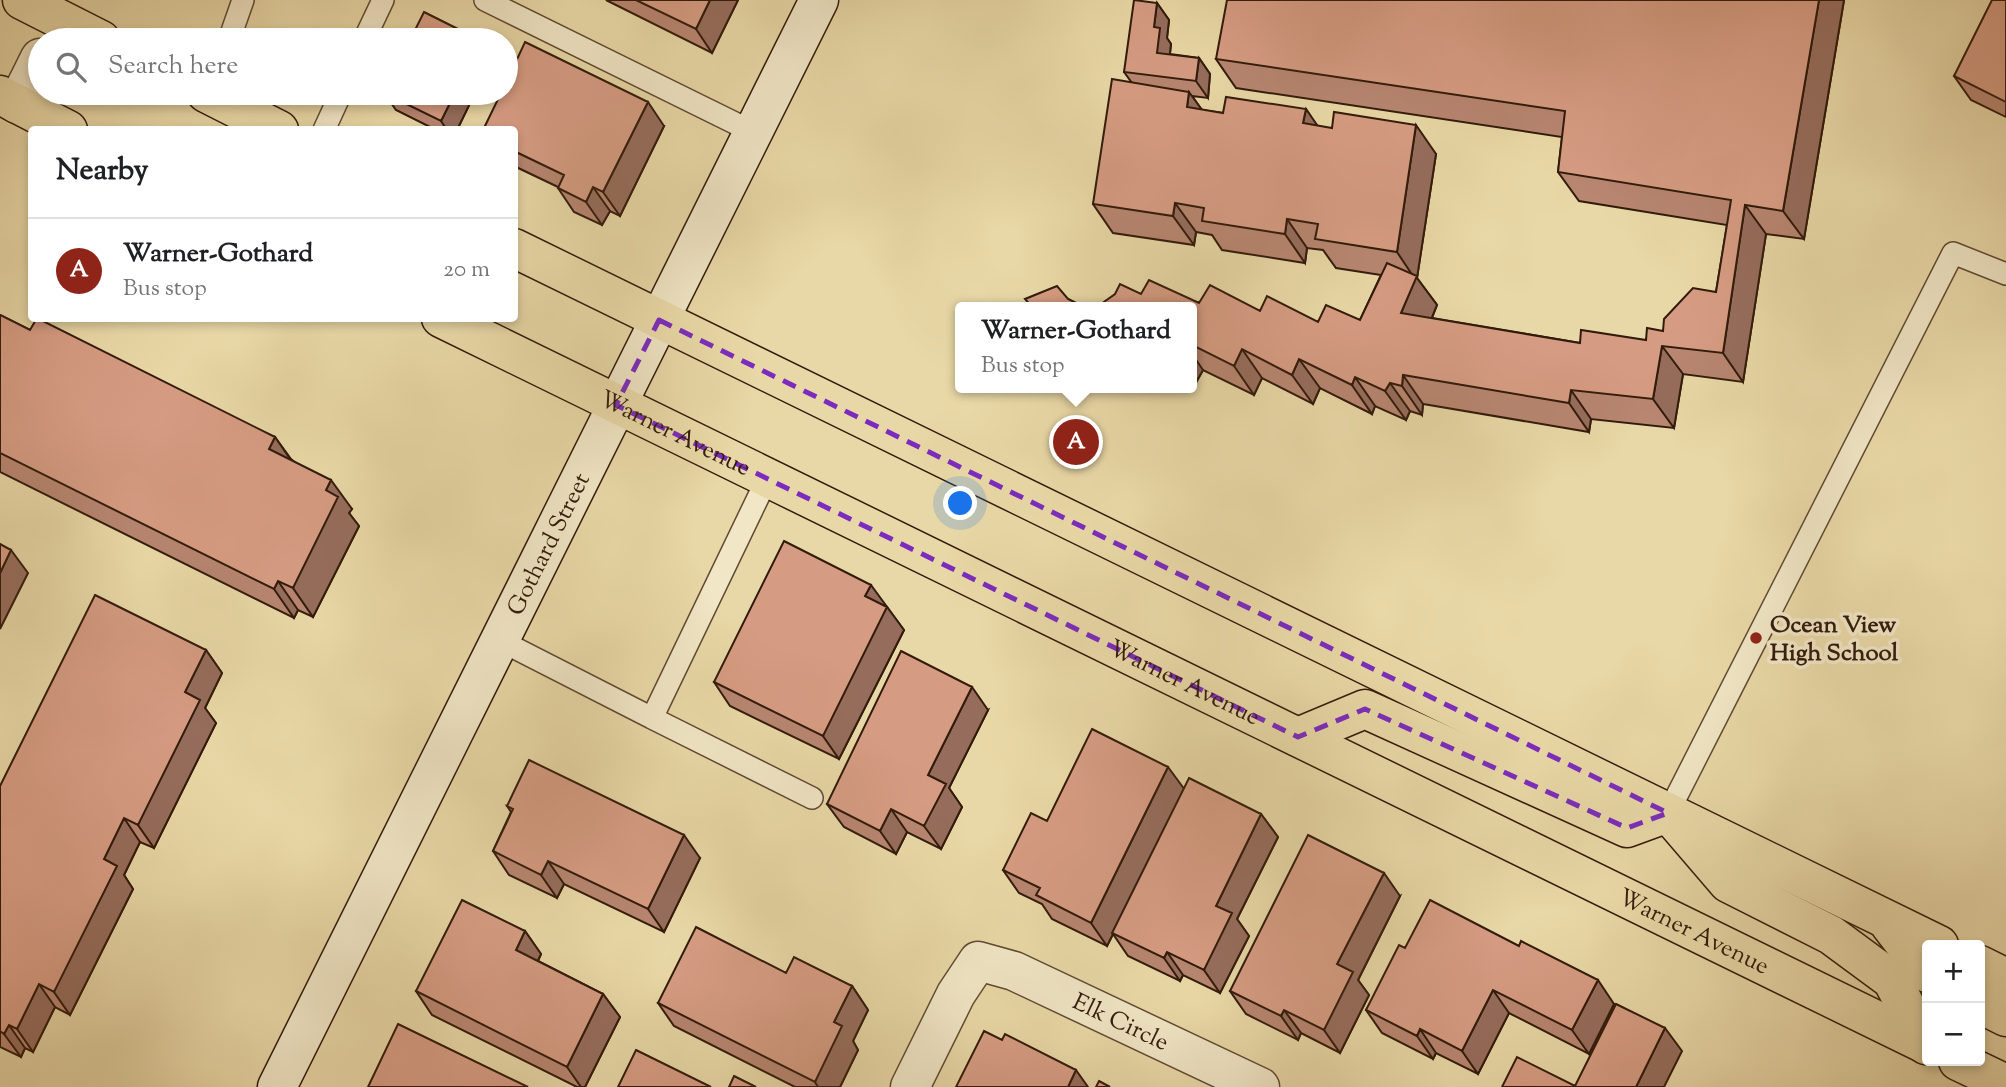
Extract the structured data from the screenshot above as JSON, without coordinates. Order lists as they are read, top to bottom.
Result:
{
  "streets": {
    "main road": ["Warner Avenue"],
    "street": ["Gothard Street", "Elk Circle"]
  },
  "crossings": [
    ["Warner Avenue", "Gothard Street"]
  ],
  "places": ["Ocean View High School"],
  "page": {
    "search": "Search here",
    "heading": "Nearby",
    "list": [
      {
        "mark": "A",
        "name": "Warner-Gothard",
        "note": "Bus stop",
        "value": "20 m"
      }
    ],
    "popup": ["Warner-Gothard", "Bus stop"],
    "pins": "A",
    "map_buttons": ["+", "−"]
  }
}
